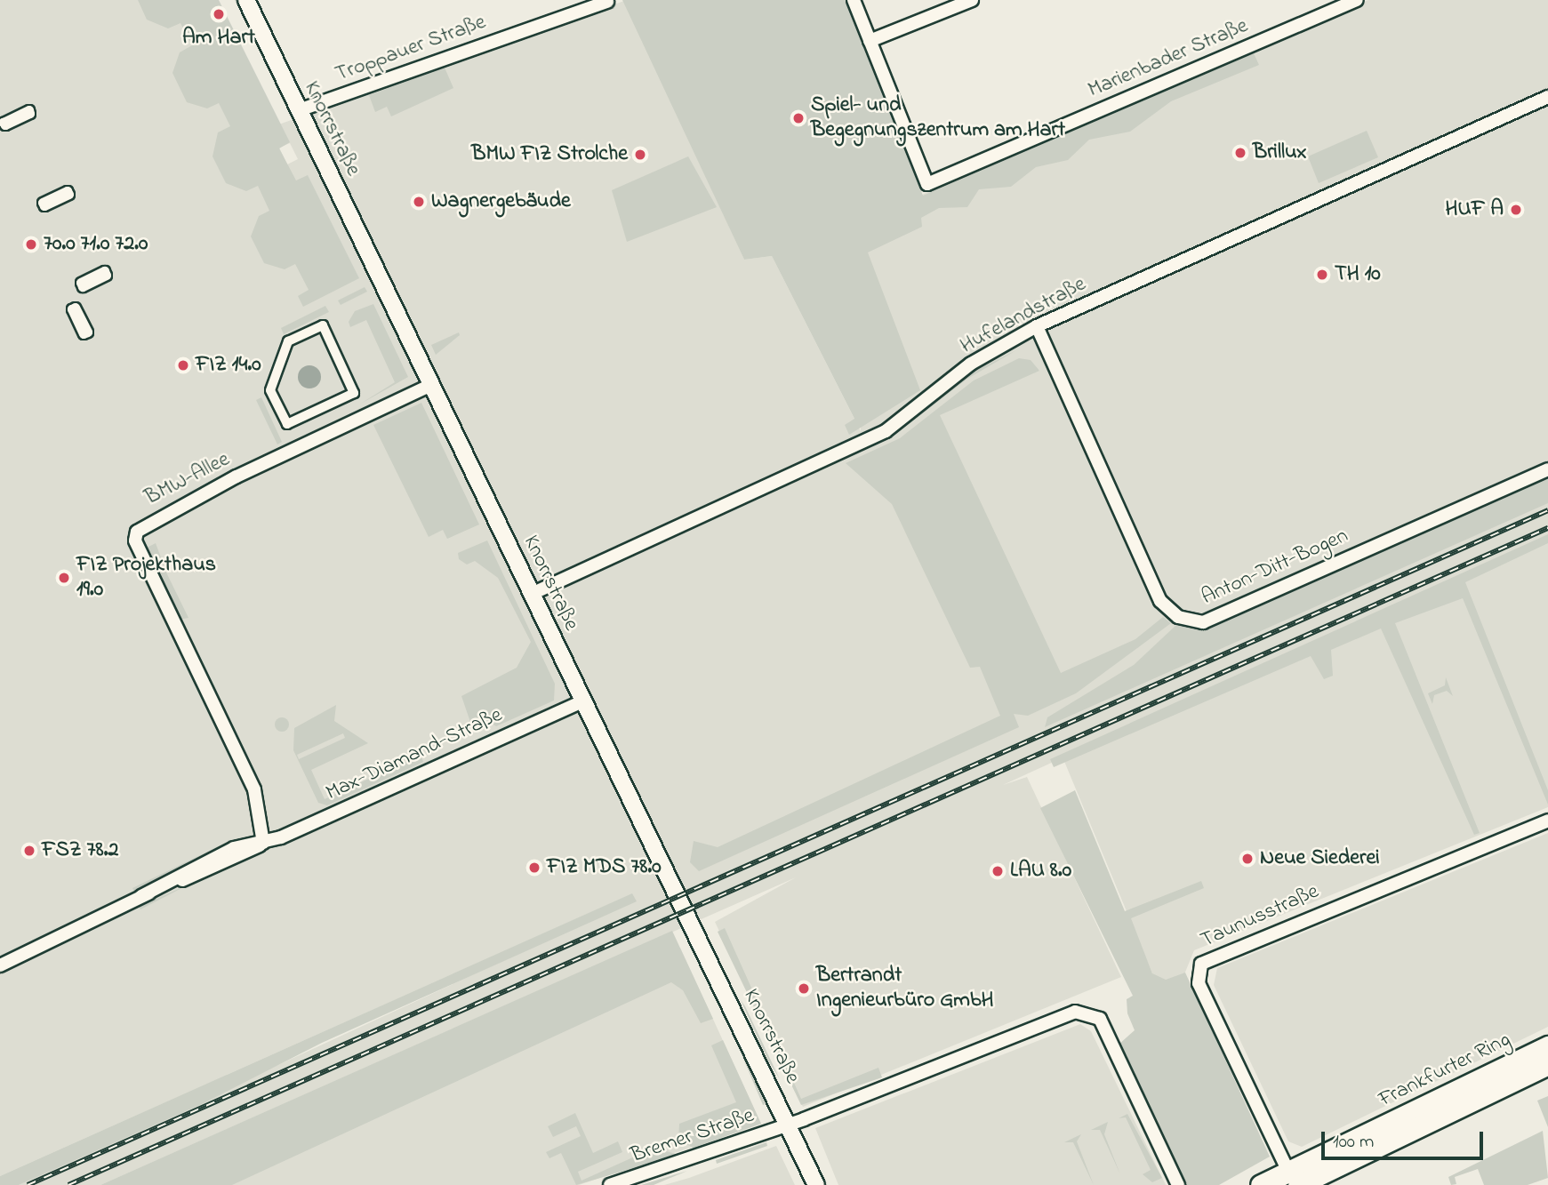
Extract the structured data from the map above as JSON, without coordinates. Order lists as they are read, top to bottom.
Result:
{
  "streets": {
    "main road": ["Frankfurter Ring"],
    "street": [
      "Troppauer Straße",
      "Marienbader Straße",
      "Knorrstraße",
      "Hufelandstraße",
      "BMW-Allee",
      "Anton-Ditt-Bogen",
      "Max-Diamand-Straße",
      "Taunusstraße",
      "Bremer Straße"
    ]
  },
  "crossings": [
    ["Troppauer Straße", "Knorrstraße"],
    ["Knorrstraße", "Hufelandstraße"],
    ["Knorrstraße", "BMW-Allee"],
    ["Knorrstraße", "Max-Diamand-Straße"],
    ["Knorrstraße", "Bremer Straße"],
    ["Hufelandstraße", "Anton-Ditt-Bogen"],
    ["BMW-Allee", "Max-Diamand-Straße"],
    ["Taunusstraße", "Frankfurter Ring"]
  ],
  "places": [
    "Am Hart",
    "Spiel- und Begegnungszentrum am Hart",
    "Brillux",
    "BMW FIZ Strolche",
    "Wagnergebäude",
    "HUF A",
    "70.0 71.0 72.0",
    "TH 10",
    "FIZ 14.0",
    "FIZ Projekthaus 19.0",
    "FSZ 78.2",
    "Neue Siederei",
    "FIZ MDS 78.0",
    "LAU 8.0",
    "Bertrandt Ingenieurbüro GmbH"
  ],
  "scale_bar": "100 m"
}
